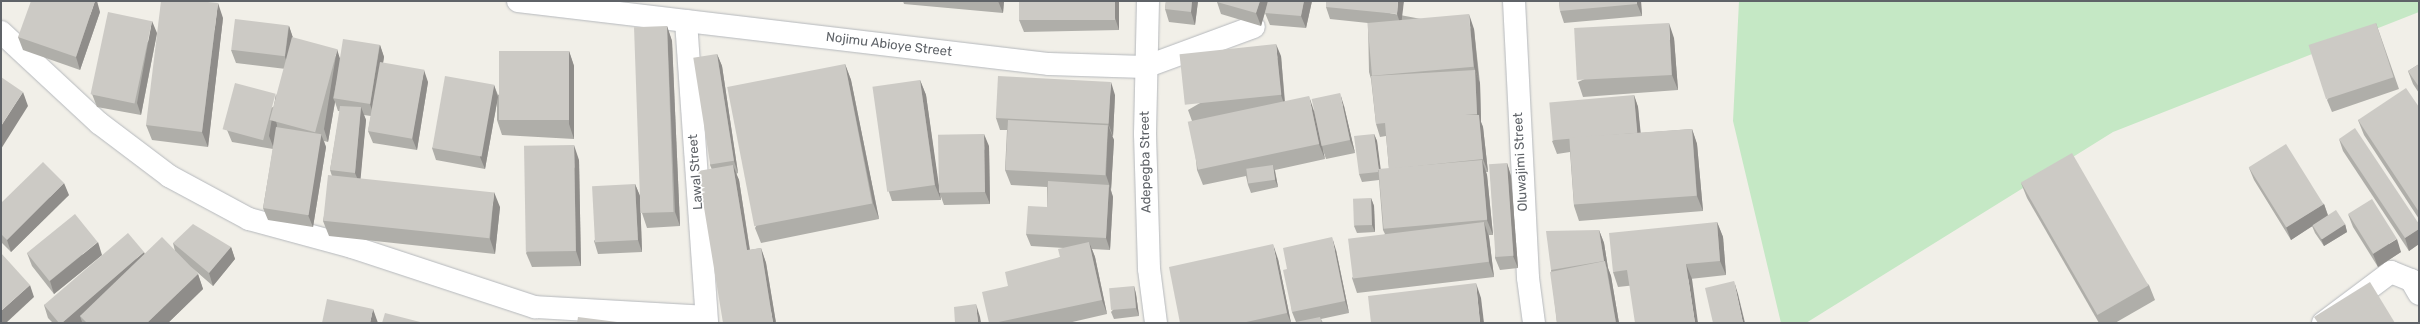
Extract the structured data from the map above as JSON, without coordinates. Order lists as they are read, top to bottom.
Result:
{
  "streets": {
    "street": [
      "Nojimu Abioye Street",
      "Adepegba Street",
      "Oluwajimi Street",
      "Lawal Street"
    ]
  },
  "crossings": [
    ["Nojimu Abioye Street", "Adepegba Street"],
    ["Nojimu Abioye Street", "Lawal Street"]
  ]
}
